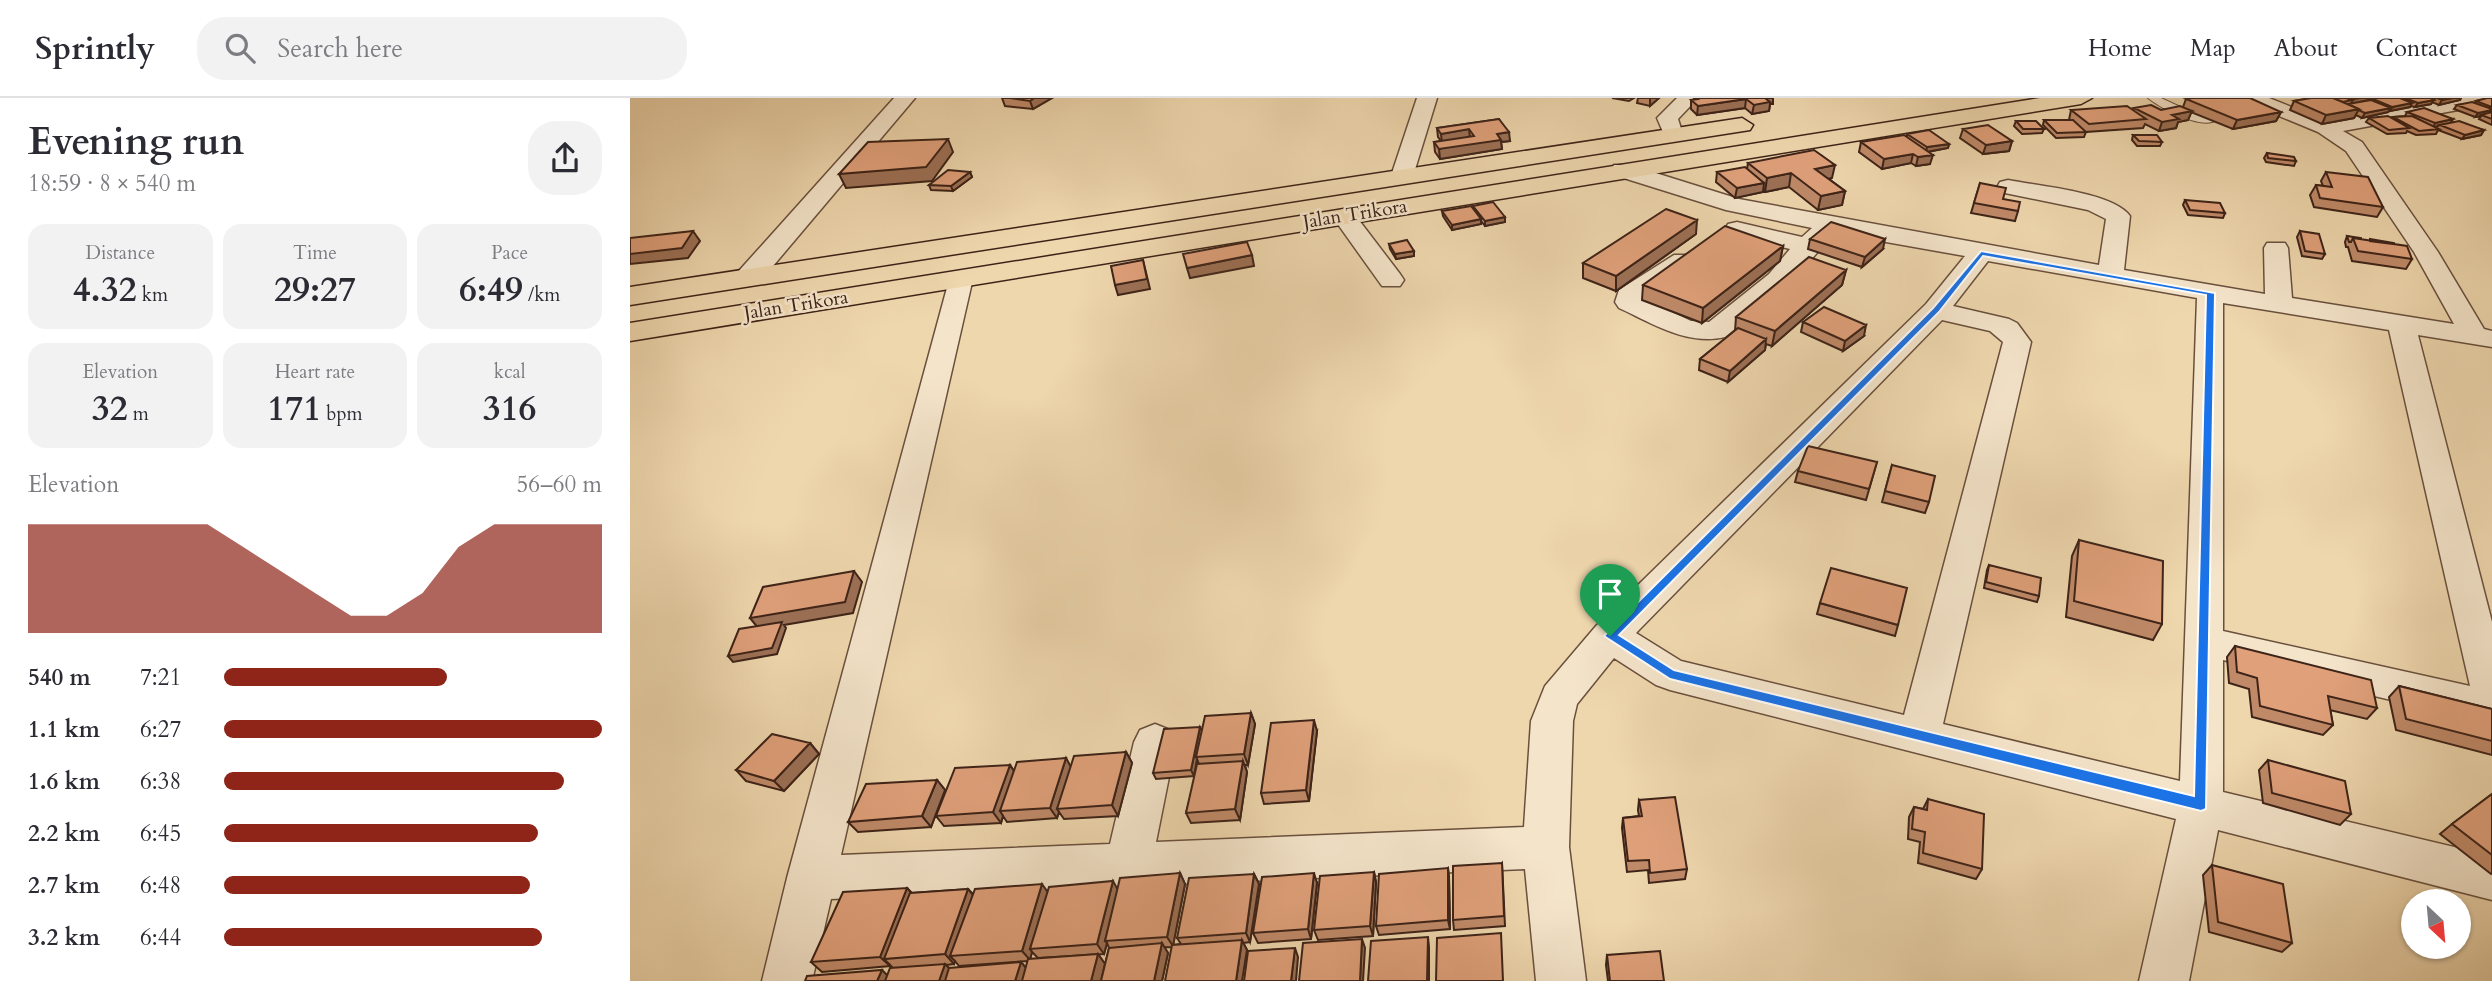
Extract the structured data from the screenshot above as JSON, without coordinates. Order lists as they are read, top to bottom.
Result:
{
  "streets": {
    "main road": ["Jalan Trikora"]
  },
  "north": "bottom right",
  "page": {
    "header": "Sprintly",
    "search": "Search here",
    "nav": [
      "Home",
      "Map",
      "About",
      "Contact"
    ],
    "heading": ["Evening run", "18:59 · 8 × 540 m"],
    "stats": [
      ["Distance", "4.32 km"],
      ["Time", "29:27"],
      ["Pace", "6:49 /km"],
      ["Elevation", "32 m"],
      ["Heart rate", "171 bpm"],
      ["kcal", "316"]
    ],
    "chart": ["Elevation", "56–60 m"],
    "list": [
      {
        "name": "540 m",
        "note": "7:21"
      },
      {
        "name": "1.1 km",
        "note": "6:27"
      },
      {
        "name": "1.6 km",
        "note": "6:38"
      },
      {
        "name": "2.2 km",
        "note": "6:45"
      },
      {
        "name": "2.7 km",
        "note": "6:48"
      },
      {
        "name": "3.2 km",
        "note": "6:44"
      }
    ]
  }
}
